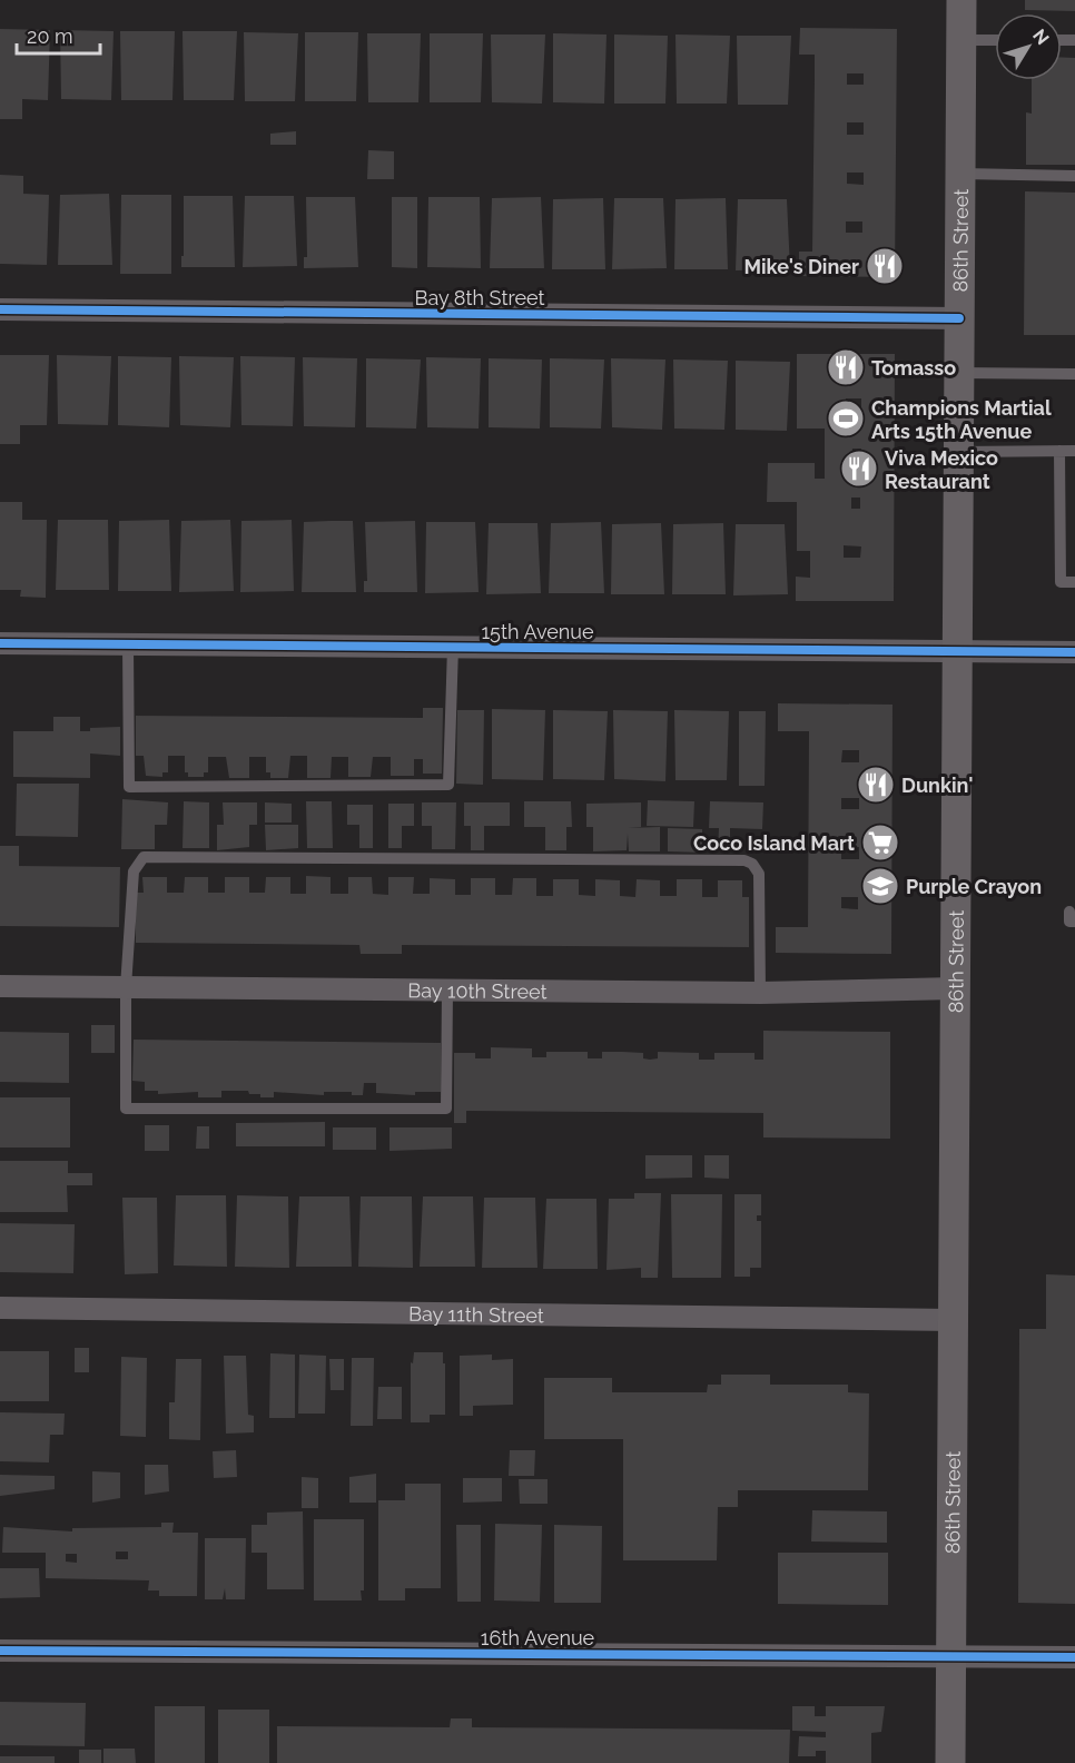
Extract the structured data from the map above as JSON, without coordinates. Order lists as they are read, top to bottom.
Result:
{
  "streets": {
    "main road": ["86th Street"],
    "street": [
      "Bay 8th Street",
      "15th Avenue",
      "Bay 10th Street",
      "Bay 11th Street",
      "16th Avenue"
    ]
  },
  "crossings": [
    ["86th Street", "Bay 8th Street"],
    ["86th Street", "15th Avenue"],
    ["86th Street", "Bay 10th Street"],
    ["86th Street", "Bay 11th Street"],
    ["86th Street", "16th Avenue"]
  ],
  "places": {
    "restaurant": [
      "Mike's Diner",
      "Tomasso",
      "Viva Mexico Restaurant",
      "Dunkin'"
    ],
    "sports": ["Champions Martial Arts 15th Avenue"],
    "supermarket": ["Coco Island Mart"],
    "school or university": ["Purple Crayon"]
  },
  "scale_bar": "20 m",
  "north": "top right"
}
